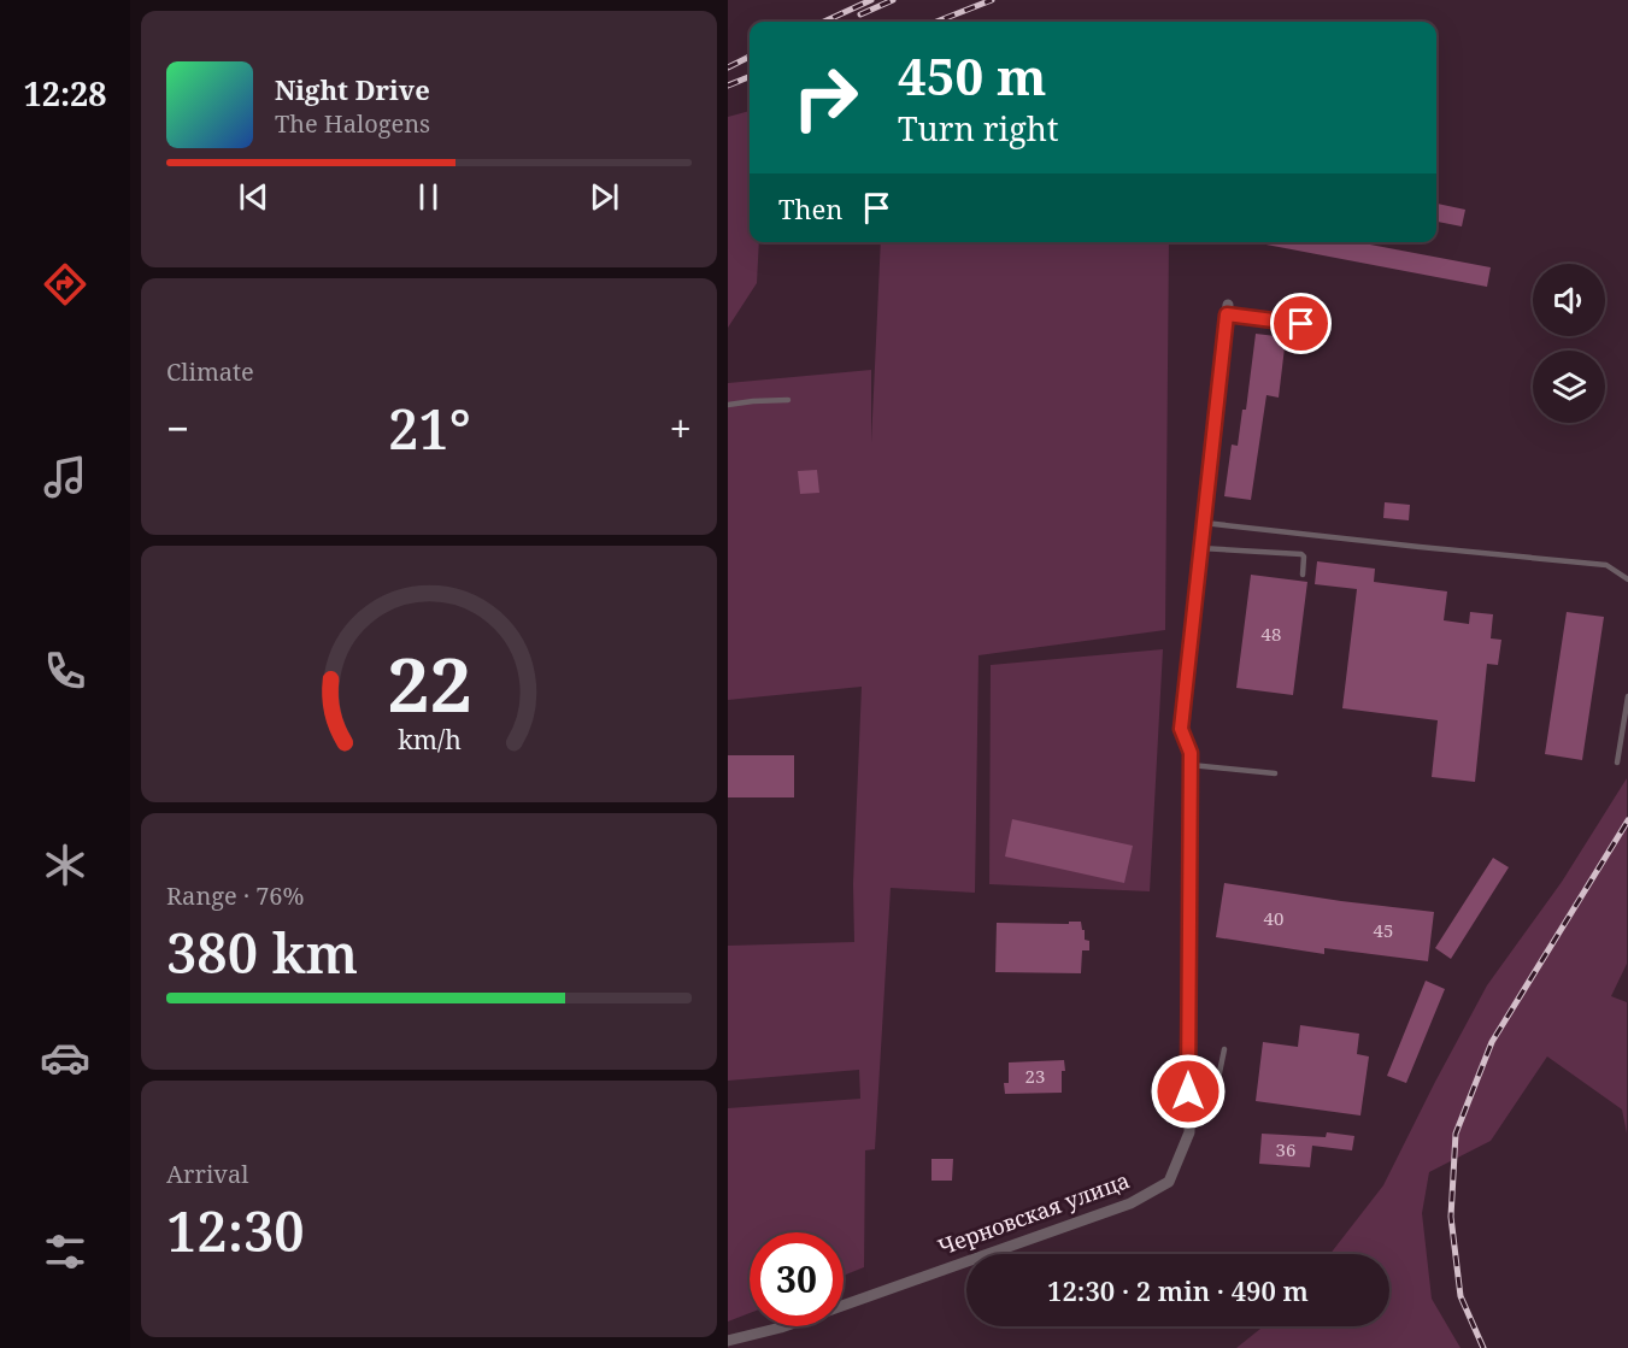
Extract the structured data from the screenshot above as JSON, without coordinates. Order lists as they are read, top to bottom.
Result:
{
  "streets": {
    "street": ["Черновская улица"]
  },
  "house_numbers": [
    "48",
    "40",
    "45",
    "23",
    "36"
  ],
  "page": {
    "tabs": "12:28",
    "turn": ["450 m", "Turn right"],
    "song": ["Night Drive", "The Halogens"],
    "then": "Then",
    "tile": [
      "Climate",
      ["Range · 76%", "380 km"],
      ["Arrival", "12:30"]
    ],
    "heat": ["−", "21°", "+"],
    "limit": "30",
    "trip": "12:30 · 2 min · 490 m",
    "gauge": ["22", "km/h"]
  }
}
